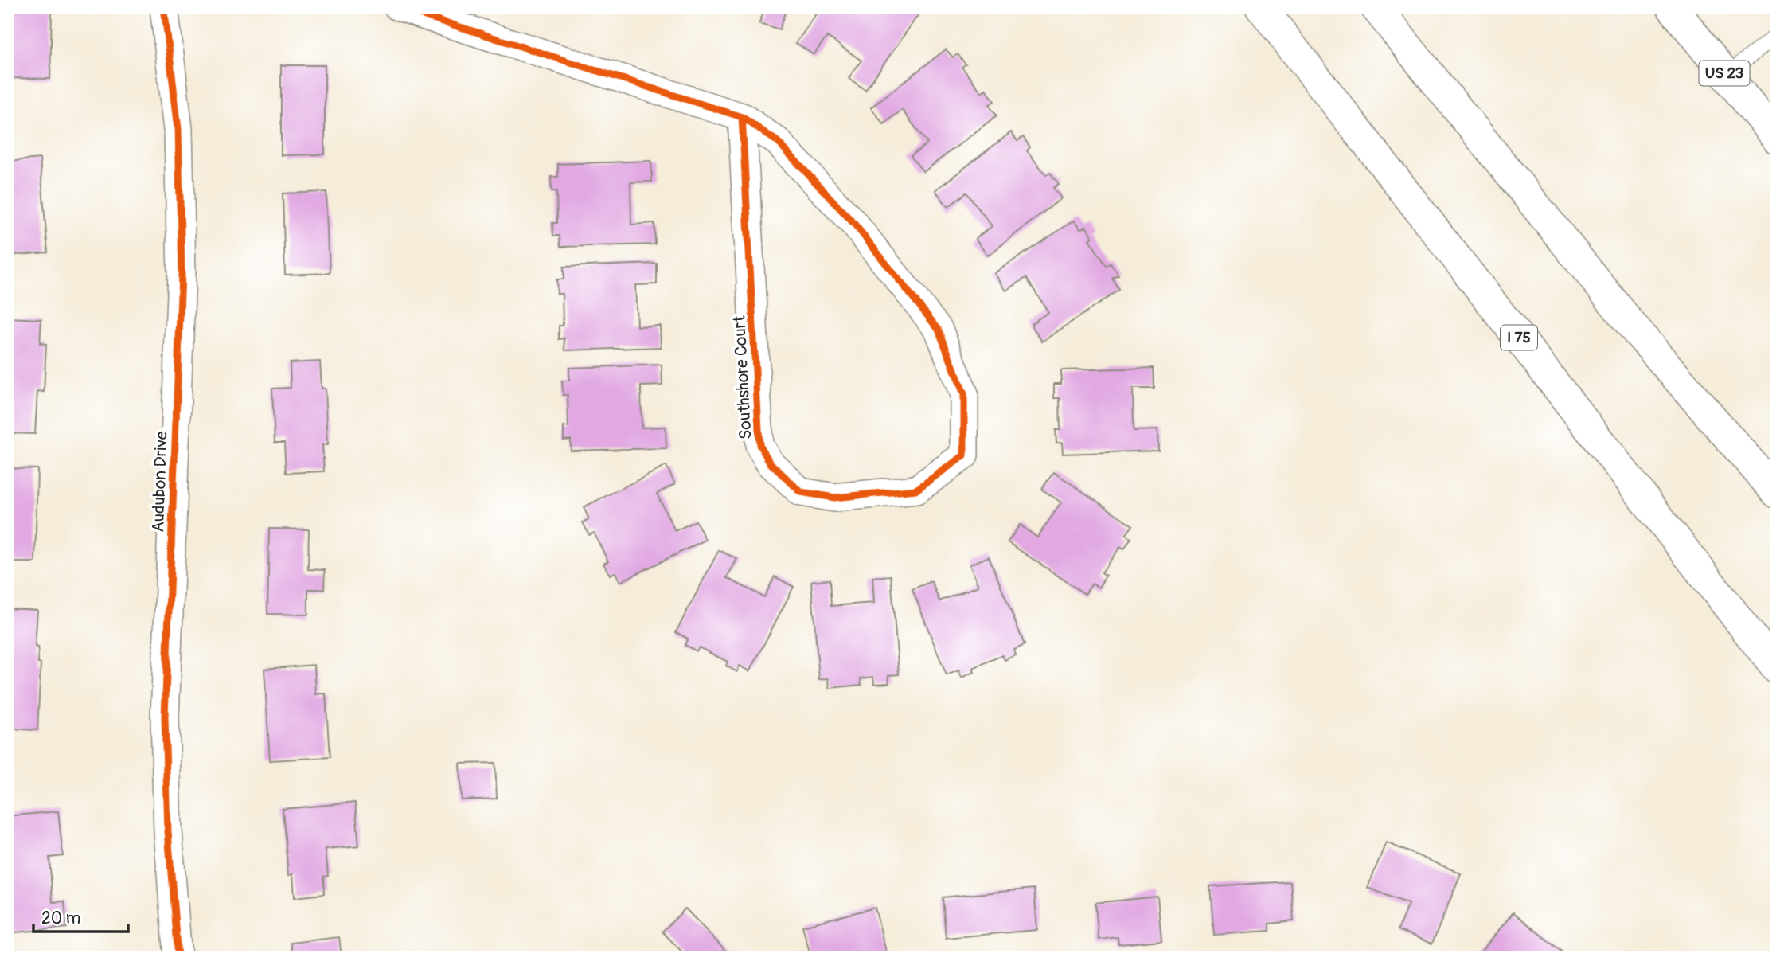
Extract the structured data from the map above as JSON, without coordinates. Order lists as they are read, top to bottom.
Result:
{
  "streets": {
    "main road": ["US 23", "I 75"],
    "street": ["Southshore Court", "Audubon Drive"]
  },
  "scale_bar": "20 m"
}
